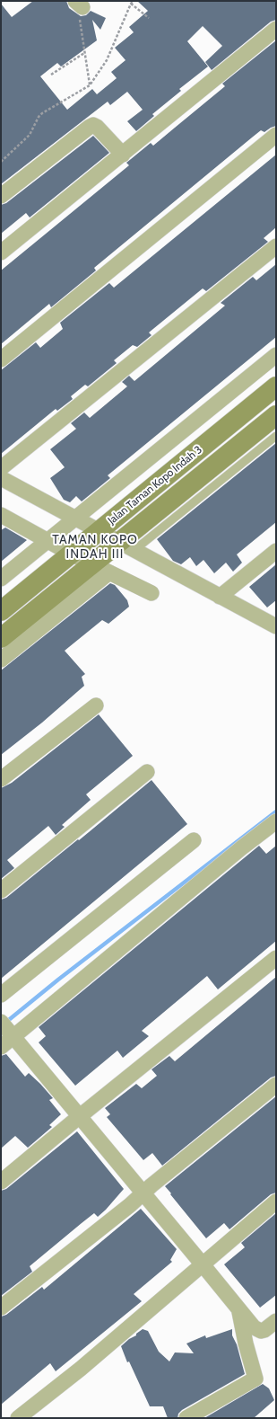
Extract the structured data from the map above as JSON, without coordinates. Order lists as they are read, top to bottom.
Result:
{
  "streets": {
    "main road": ["Jalan Taman Kopo Indah 3"]
  },
  "districts": ["TAMAN KOPO INDAH III"]
}
